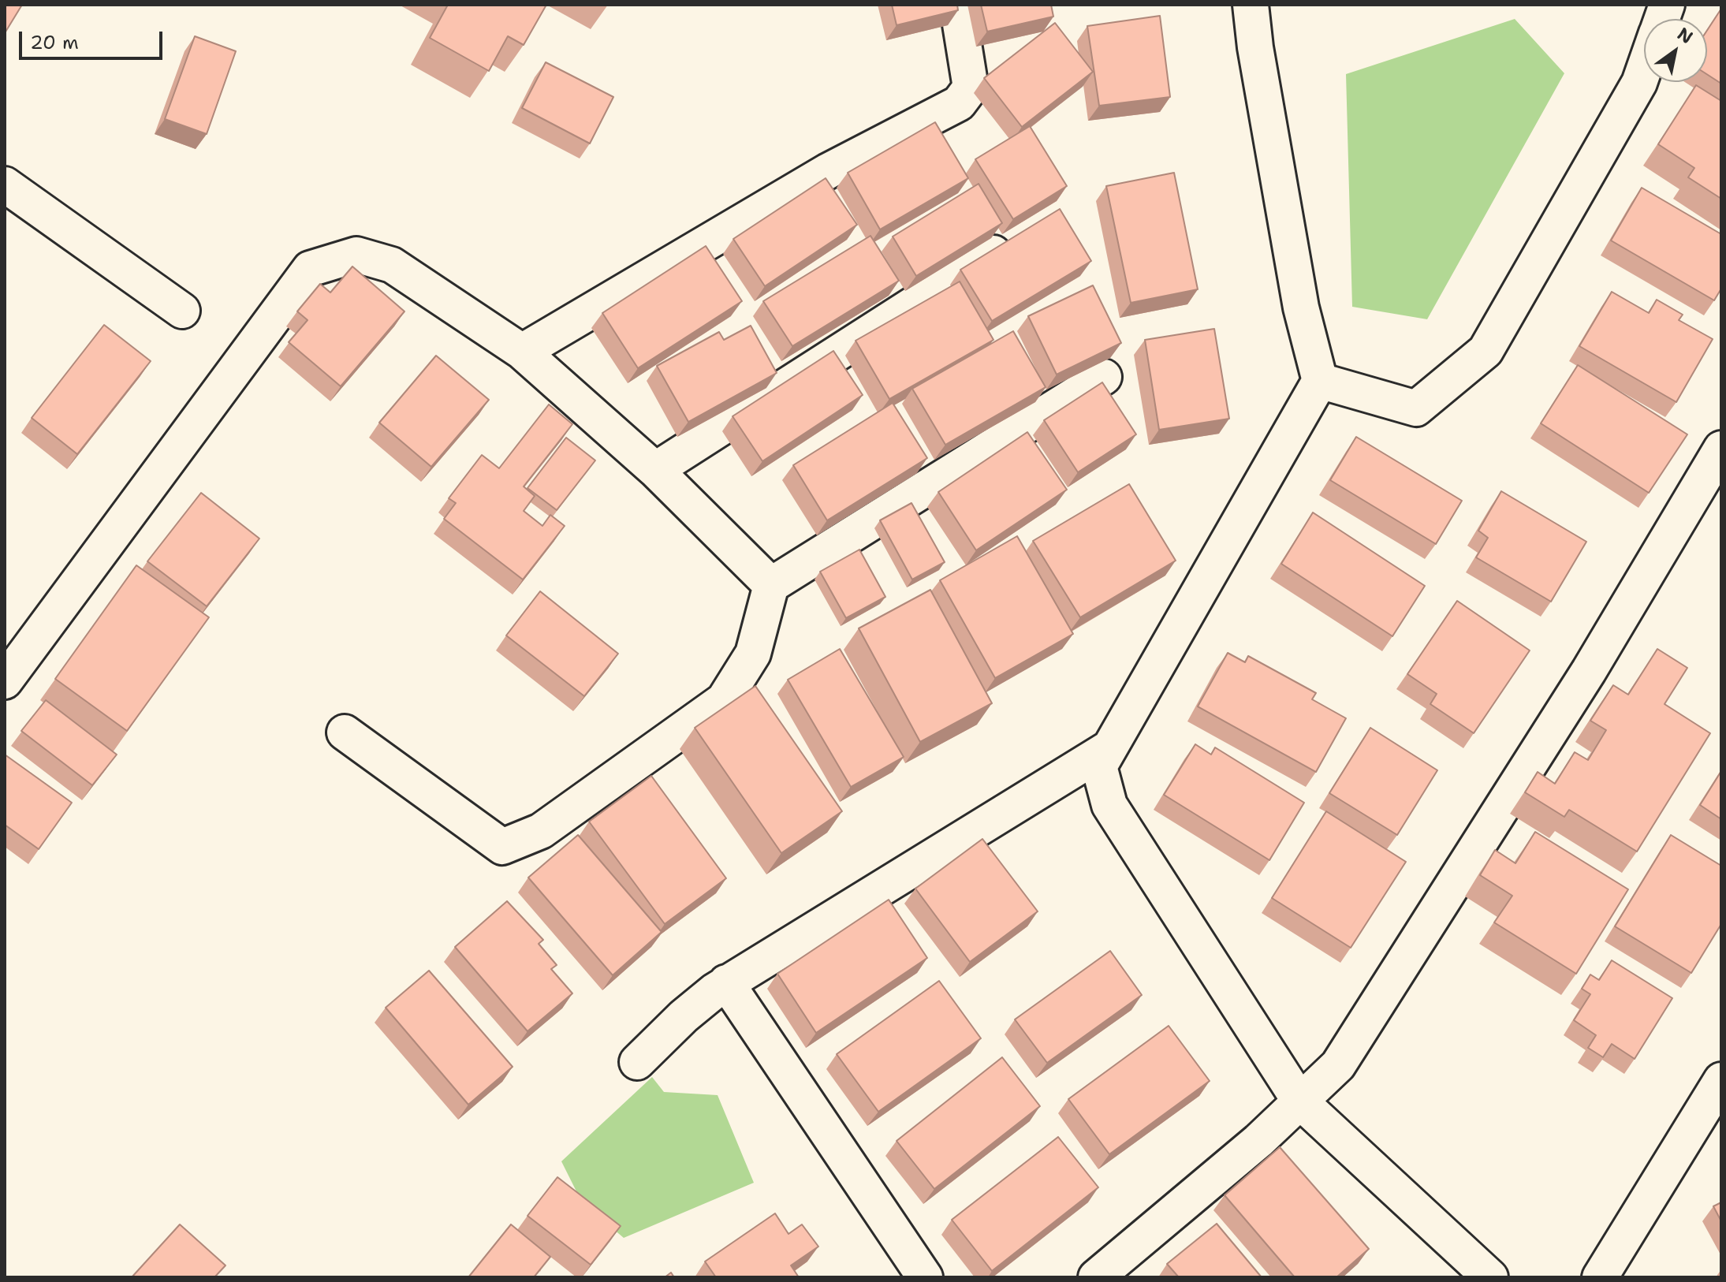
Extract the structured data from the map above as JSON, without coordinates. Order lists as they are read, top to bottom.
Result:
{
  "scale_bar": "20 m",
  "north": "top right"
}
